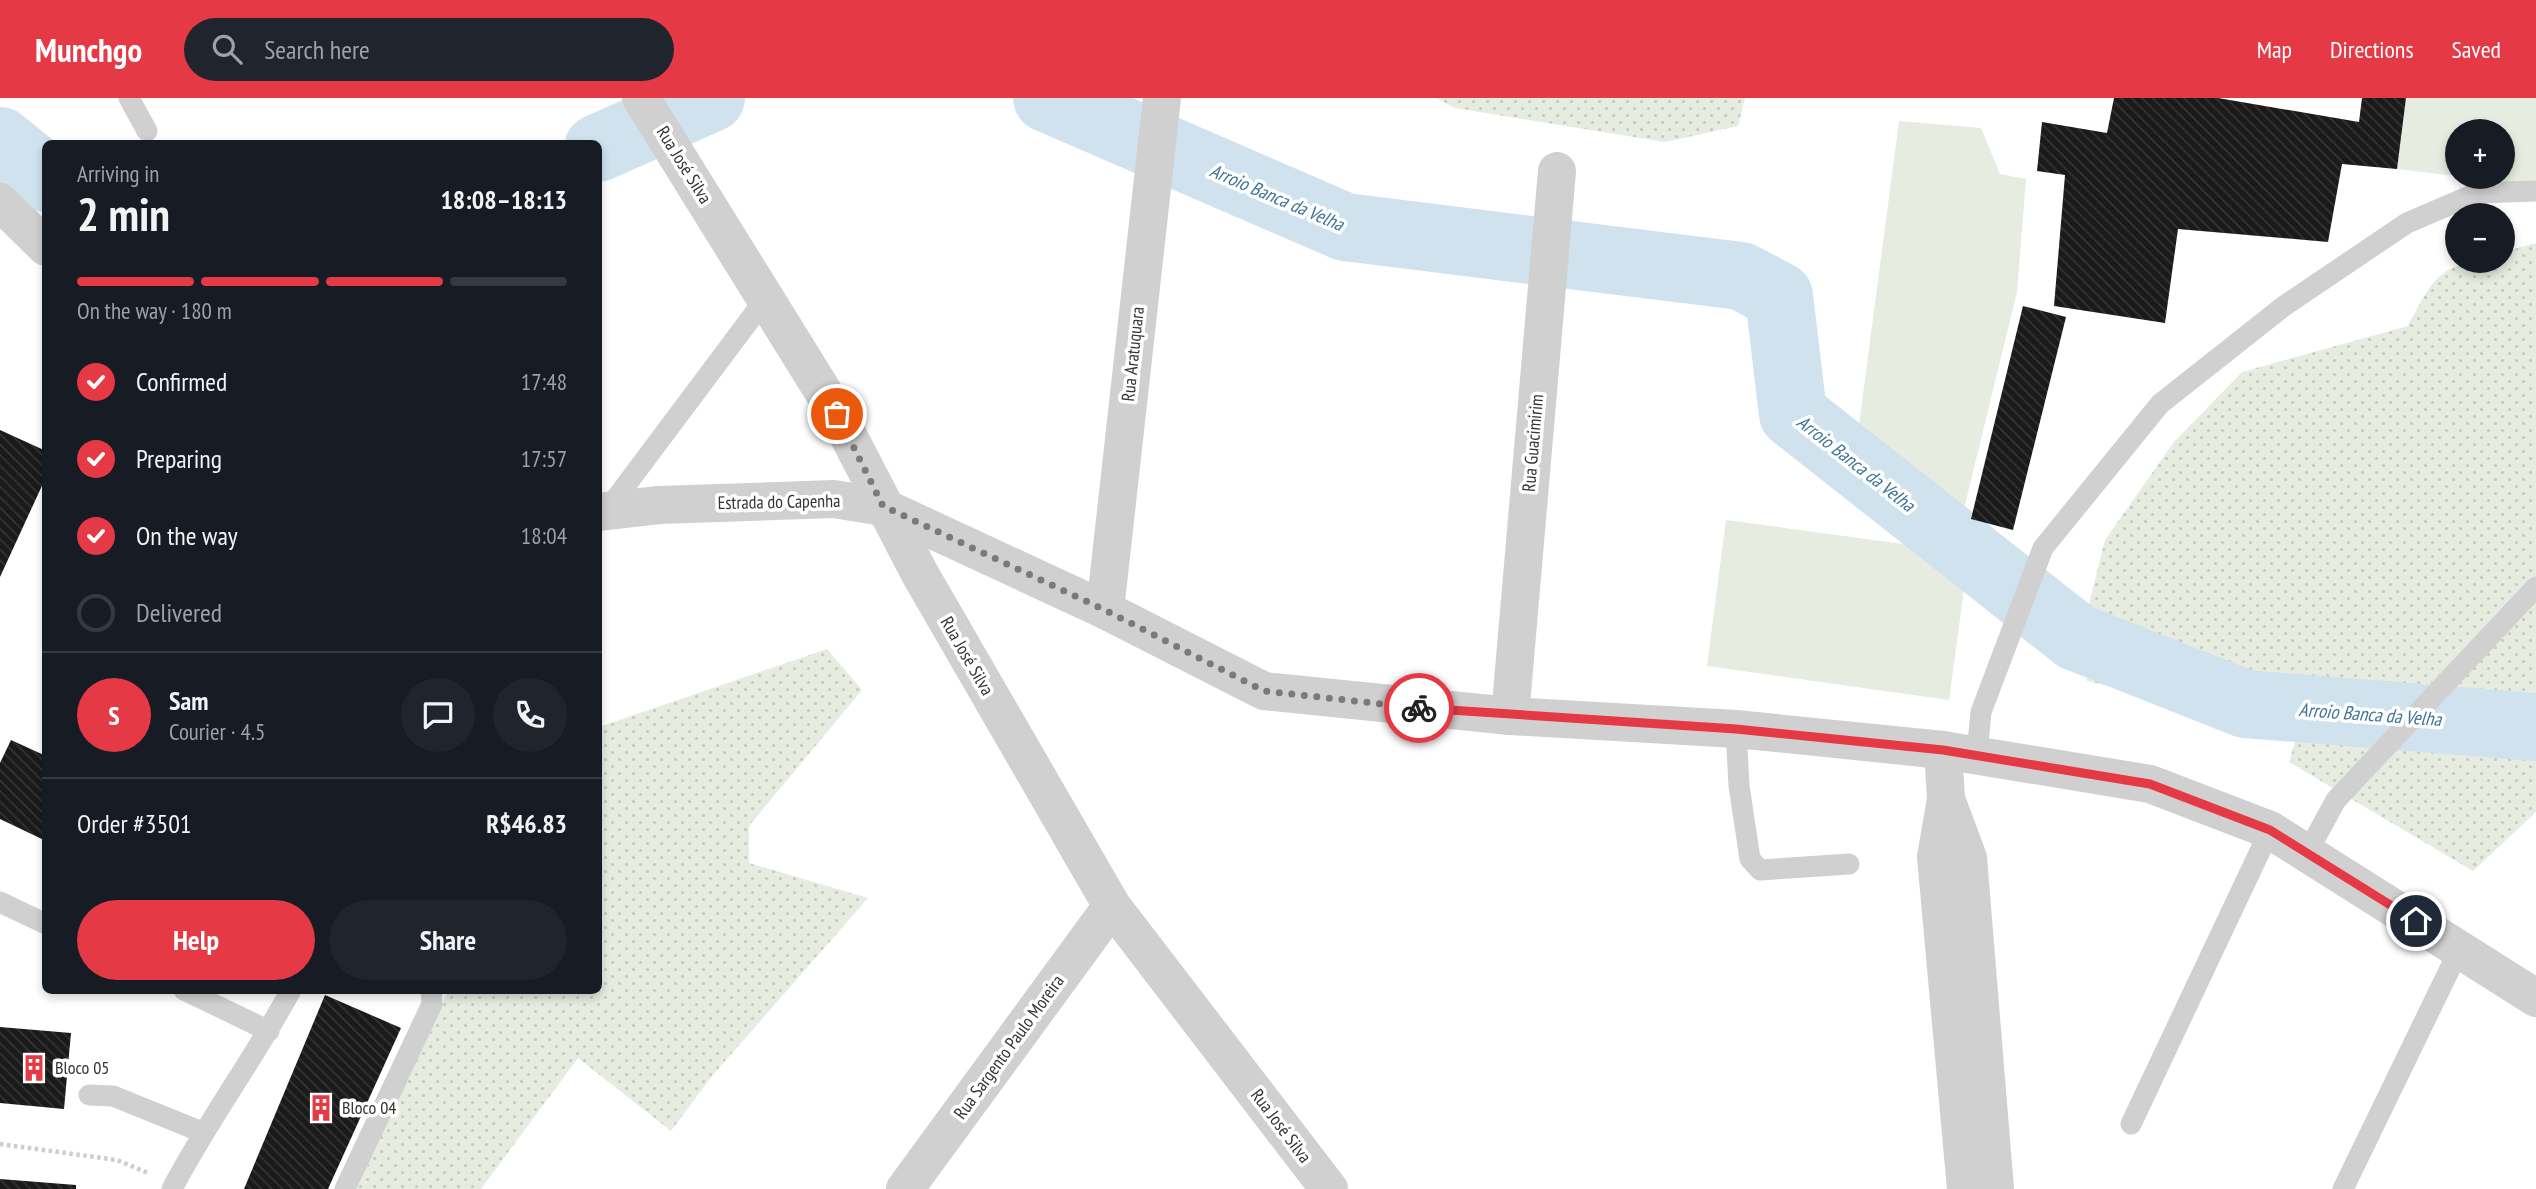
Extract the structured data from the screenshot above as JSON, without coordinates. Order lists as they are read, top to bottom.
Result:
{
  "streets": {
    "street": [
      "Rua José Silva",
      "Rua Aratuquara",
      "Rua Guacimirim",
      "Estrada do Capenha",
      "Rua Sargento Paulo Moreira"
    ]
  },
  "crossings": [
    ["Rua José Silva", "Estrada do Capenha"],
    ["Rua José Silva", "Rua Sargento Paulo Moreira"],
    ["Rua Aratuquara", "Estrada do Capenha"],
    ["Rua Guacimirim", "Estrada do Capenha"]
  ],
  "water": ["Arroio Banca da Velha"],
  "places": {
    "building": ["Bloco 05", "Bloco 04"]
  },
  "page": {
    "header": "Munchgo",
    "search": "Search here",
    "nav": ["Map", "Directions", "Saved"],
    "map_buttons": ["+", "−"],
    "heading": ["2 min", "Arriving in", "18:08–18:13"],
    "panel": [
      "Sam",
      "Courier · 4.5",
      "Order #3501",
      "R$46.83"
    ],
    "bar": "On the way · 180 m",
    "list": [
      ["Confirmed", "17:48"],
      ["Preparing", "17:57"],
      ["On the way", "18:04"],
      "Delivered"
    ],
    "round": "S",
    "buttons": ["Help", "Share"]
  }
}
